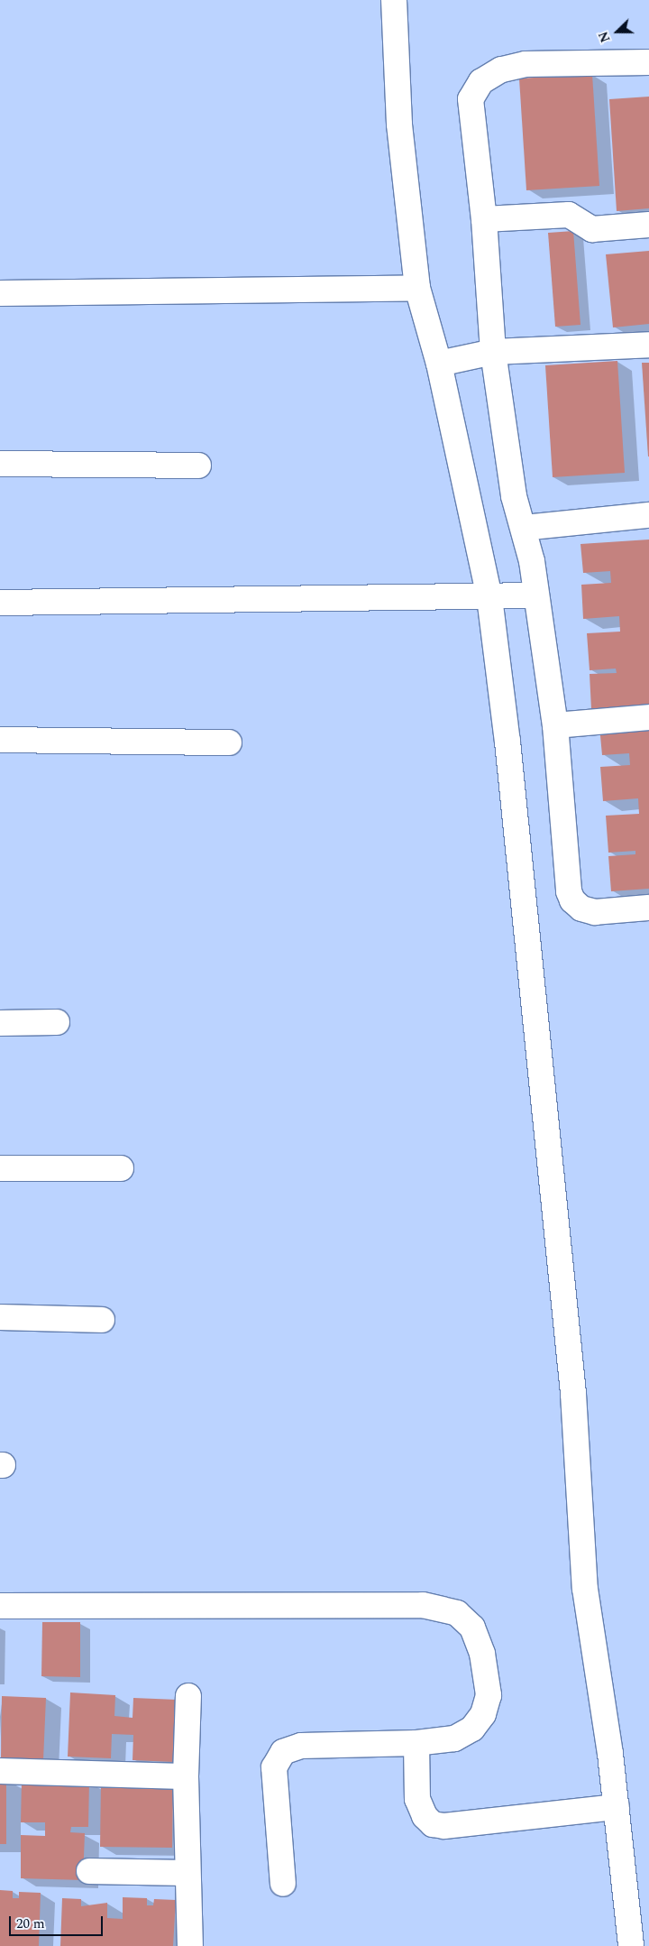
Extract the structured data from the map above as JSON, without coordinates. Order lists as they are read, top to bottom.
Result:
{
  "scale_bar": "20 m",
  "north": "left"
}
